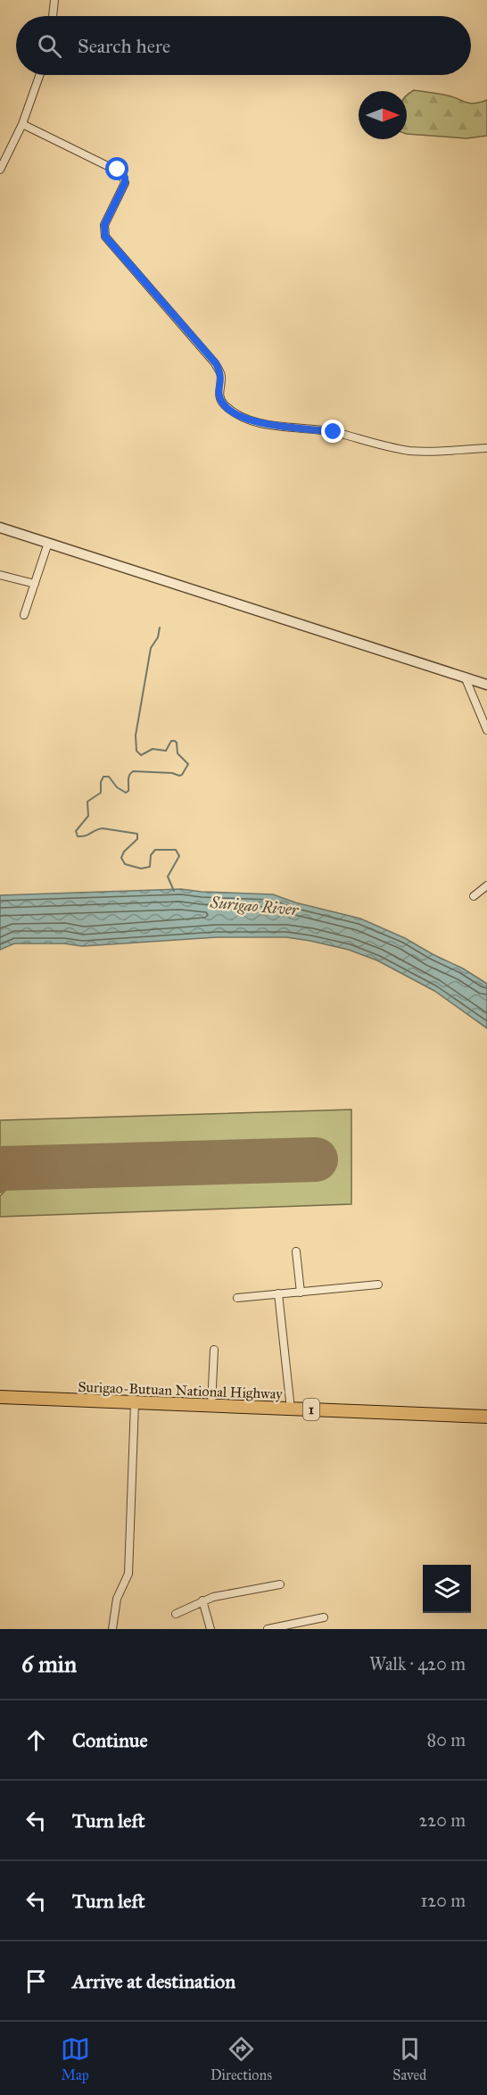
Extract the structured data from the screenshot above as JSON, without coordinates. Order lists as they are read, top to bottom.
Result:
{
  "streets": {
    "highway": ["Surigao-Butuan National Highway", "1"]
  },
  "water": ["Surigao River"],
  "north": "right",
  "page": {
    "search": "Search here",
    "heading": ["6 min", "Walk · 420 m"],
    "list": [
      ["Continue", "80 m"],
      ["Turn left", "220 m"],
      ["Turn left", "120 m"],
      "Arrive at destination"
    ],
    "nav": ["Map", "Directions", "Saved"]
  }
}
